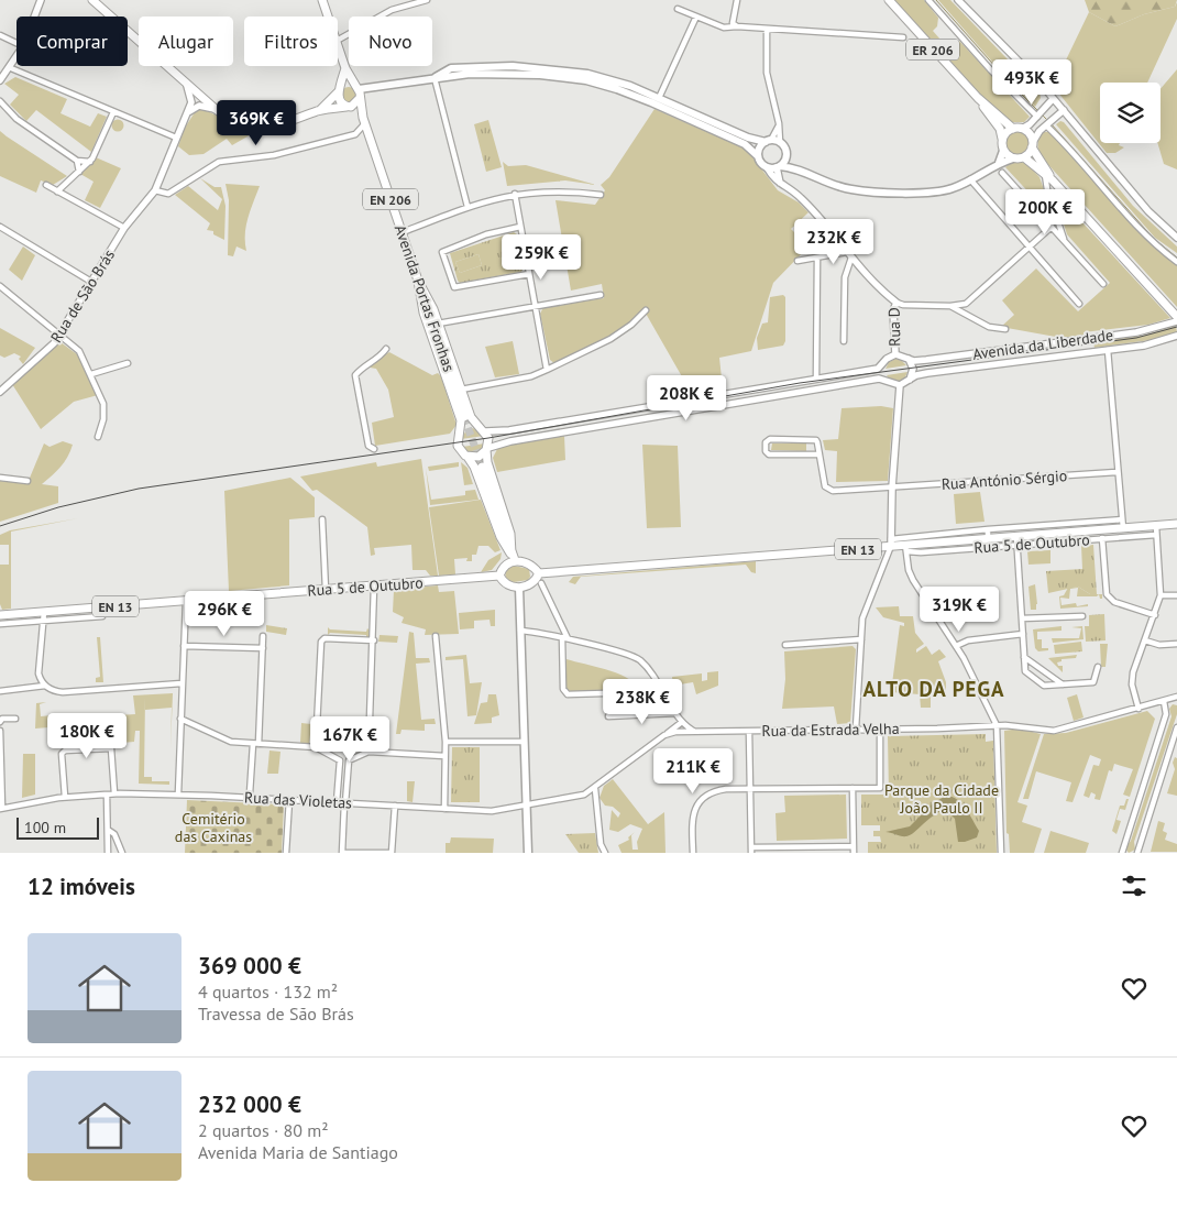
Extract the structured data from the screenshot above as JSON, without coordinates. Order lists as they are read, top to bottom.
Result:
{
  "streets": {
    "main road": [
      "ER 206",
      "EN 206",
      "Avenida Portas Fronhas",
      "Rua 5 de Outubro",
      "EN 13"
    ],
    "street": [
      "Rua de São Brás",
      "Rua D",
      "Avenida da Liberdade",
      "Rua António Sérgio",
      "Rua da Estrada Velha",
      "Rua das Violetas"
    ]
  },
  "crossings": [
    ["ER 206", "Avenida da Liberdade"],
    ["EN 206", "Avenida Portas Fronhas"],
    ["Rua D", "Avenida da Liberdade"]
  ],
  "districts": ["ALTO DA PEGA"],
  "parks": ["Parque da Cidade João Paulo II", "Cemitério das Caxinas"],
  "scale_bar": "100 m",
  "page": {
    "chip": [
      "Comprar",
      "Alugar",
      "Filtros",
      "Novo"
    ],
    "price": [
      "493K €",
      "369K €",
      "200K €",
      "232K €",
      "259K €",
      "208K €",
      "319K €",
      "296K €",
      "238K €",
      "180K €",
      "167K €",
      "211K €"
    ],
    "scale": "100 m",
    "heading": "12 imóveis",
    "list": [
      {
        "name": "369 000 €",
        "note": "4 quartos · 132 m² · Travessa de São Brás"
      },
      {
        "name": "232 000 €",
        "note": "2 quartos · 80 m² · Avenida Maria de Santiago"
      }
    ]
  }
}
